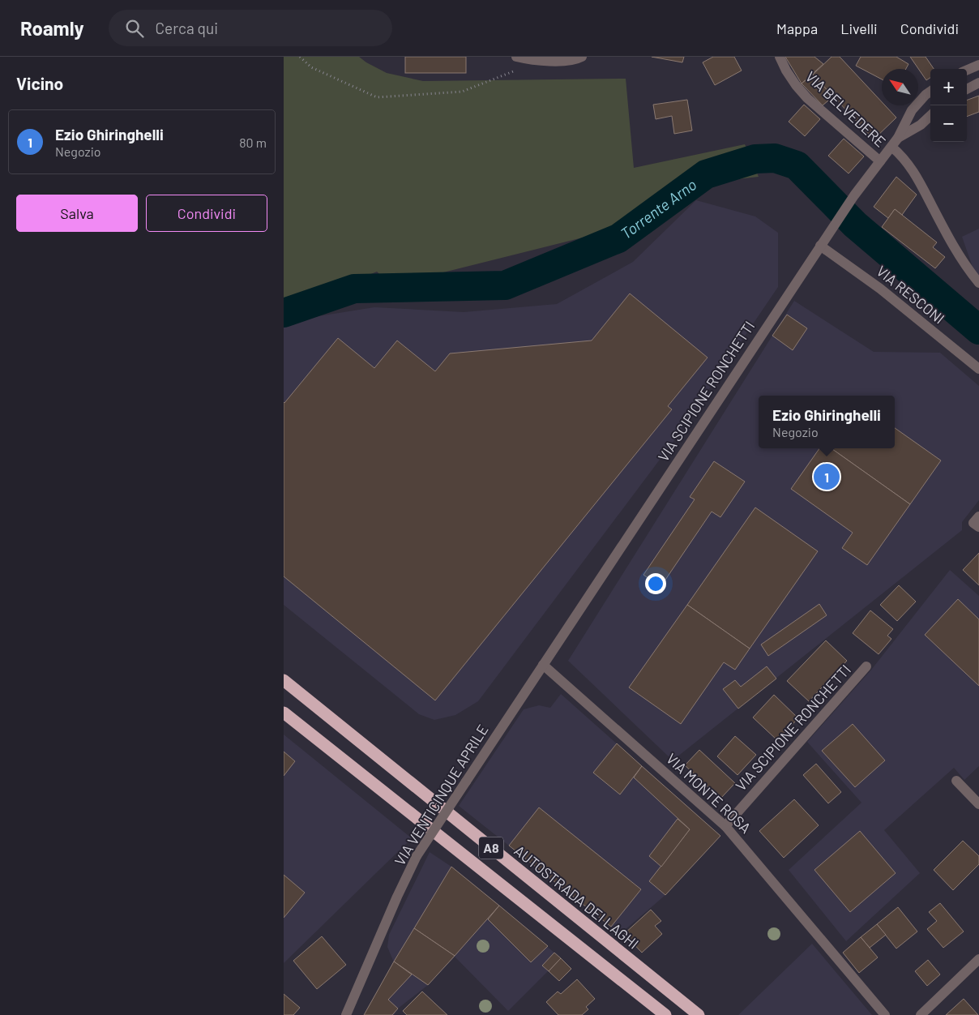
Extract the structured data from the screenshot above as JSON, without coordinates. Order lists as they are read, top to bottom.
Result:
{
  "streets": {
    "highway": ["A8", "AUTOSTRADA DEI LAGHI"],
    "street": [
      "VIA BELVEDERE",
      "VIA RESCONI",
      "VIA SCIPIONE RONCHETTI",
      "VIA MONTE ROSA",
      "VIA VENTICINQUE APRILE"
    ]
  },
  "crossings": [
    ["VIA BELVEDERE", "VIA SCIPIONE RONCHETTI"],
    ["VIA RESCONI", "VIA SCIPIONE RONCHETTI"],
    ["VIA SCIPIONE RONCHETTI", "VIA MONTE ROSA"],
    ["VIA SCIPIONE RONCHETTI", "VIA VENTICINQUE APRILE"],
    ["VIA MONTE ROSA", "VIA VENTICINQUE APRILE"]
  ],
  "water": ["Torrente Arno"],
  "north": "top left",
  "page": {
    "header": "Roamly",
    "search": "Cerca qui",
    "nav": ["Mappa", "Livelli", "Condividi"],
    "heading": "Vicino",
    "map_buttons": ["+", "−"],
    "list": [
      {
        "mark": "1",
        "name": "Ezio Ghiringhelli",
        "note": "Negozio",
        "value": "80 m"
      }
    ],
    "buttons": ["Salva", "Condividi"],
    "popup": ["Ezio Ghiringhelli", "Negozio"],
    "pins": "1"
  }
}
